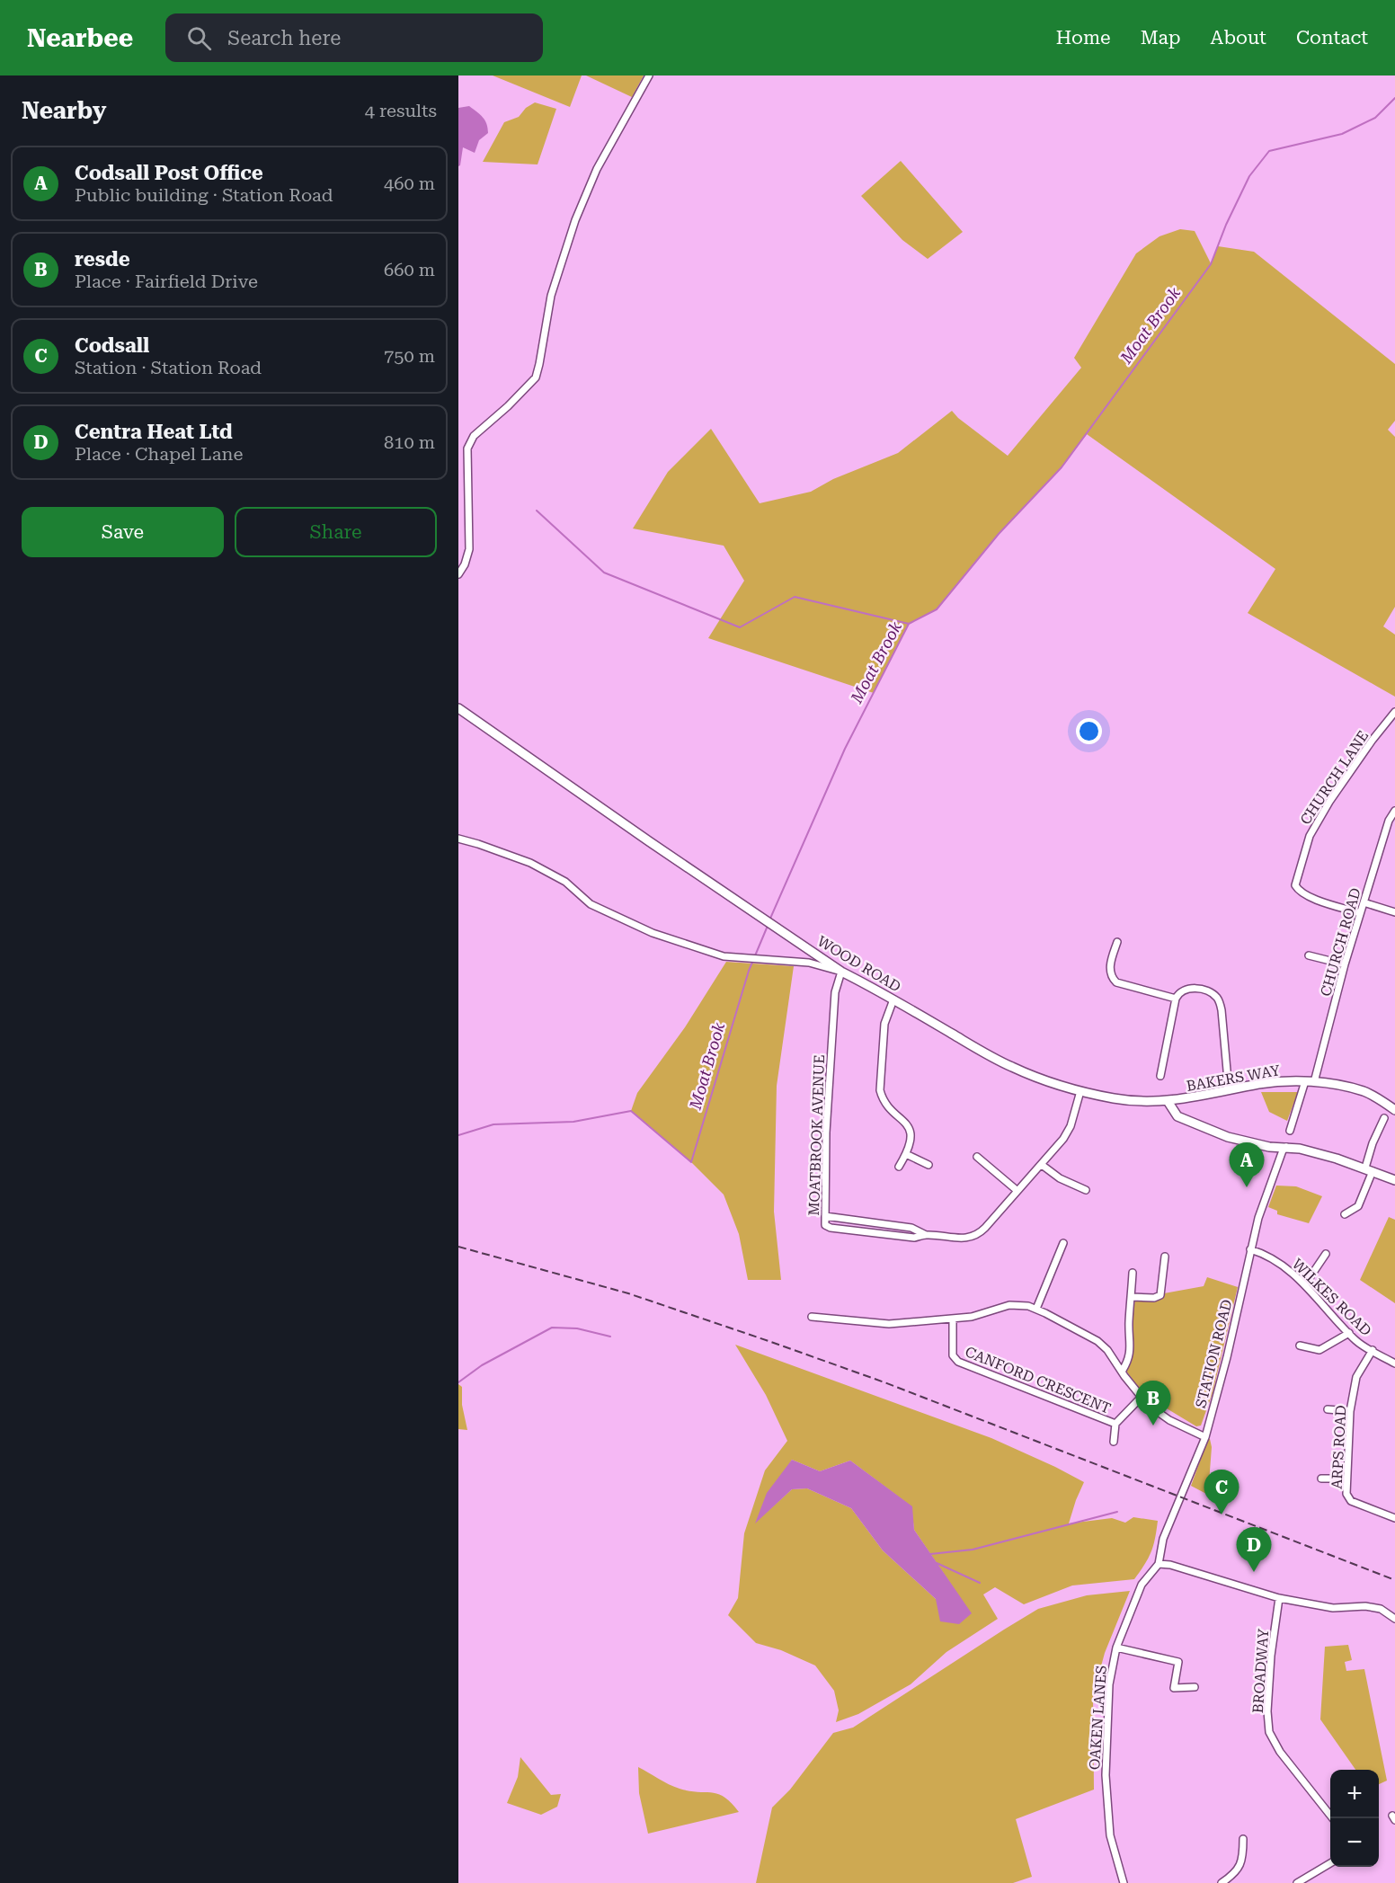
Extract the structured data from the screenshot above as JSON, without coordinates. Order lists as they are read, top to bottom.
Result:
{
  "streets": {
    "street": [
      "CHURCH LANE",
      "CHURCH ROAD",
      "WOOD ROAD",
      "BAKERS WAY",
      "MOATBROOK AVENUE",
      "WILKES ROAD",
      "STATION ROAD",
      "CANFORD CRESCENT",
      "ARPS ROAD",
      "BROADWAY",
      "OAKEN LANES"
    ]
  },
  "crossings": [
    ["CHURCH LANE", "CHURCH ROAD"],
    ["CHURCH ROAD", "BAKERS WAY"],
    ["WOOD ROAD", "BAKERS WAY"],
    ["WOOD ROAD", "MOATBROOK AVENUE"],
    ["WILKES ROAD", "STATION ROAD"],
    ["WILKES ROAD", "ARPS ROAD"],
    ["STATION ROAD", "OAKEN LANES"]
  ],
  "water": ["Moat Brook"],
  "page": {
    "header": "Nearbee",
    "search": "Search here",
    "nav": [
      "Home",
      "Map",
      "About",
      "Contact"
    ],
    "heading": ["Nearby", "4 results"],
    "list": [
      {
        "mark": "A",
        "name": "Codsall Post Office",
        "note": "Public building · Station Road",
        "value": "460 m"
      },
      {
        "mark": "B",
        "name": "resde",
        "note": "Place · Fairfield Drive",
        "value": "660 m"
      },
      {
        "mark": "C",
        "name": "Codsall",
        "note": "Station · Station Road",
        "value": "750 m"
      },
      {
        "mark": "D",
        "name": "Centra Heat Ltd",
        "note": "Place · Chapel Lane",
        "value": "810 m"
      }
    ],
    "buttons": ["Save", "Share"],
    "pins": [
      "A",
      "B",
      "C",
      "D"
    ],
    "map_buttons": ["+", "−"]
  }
}
